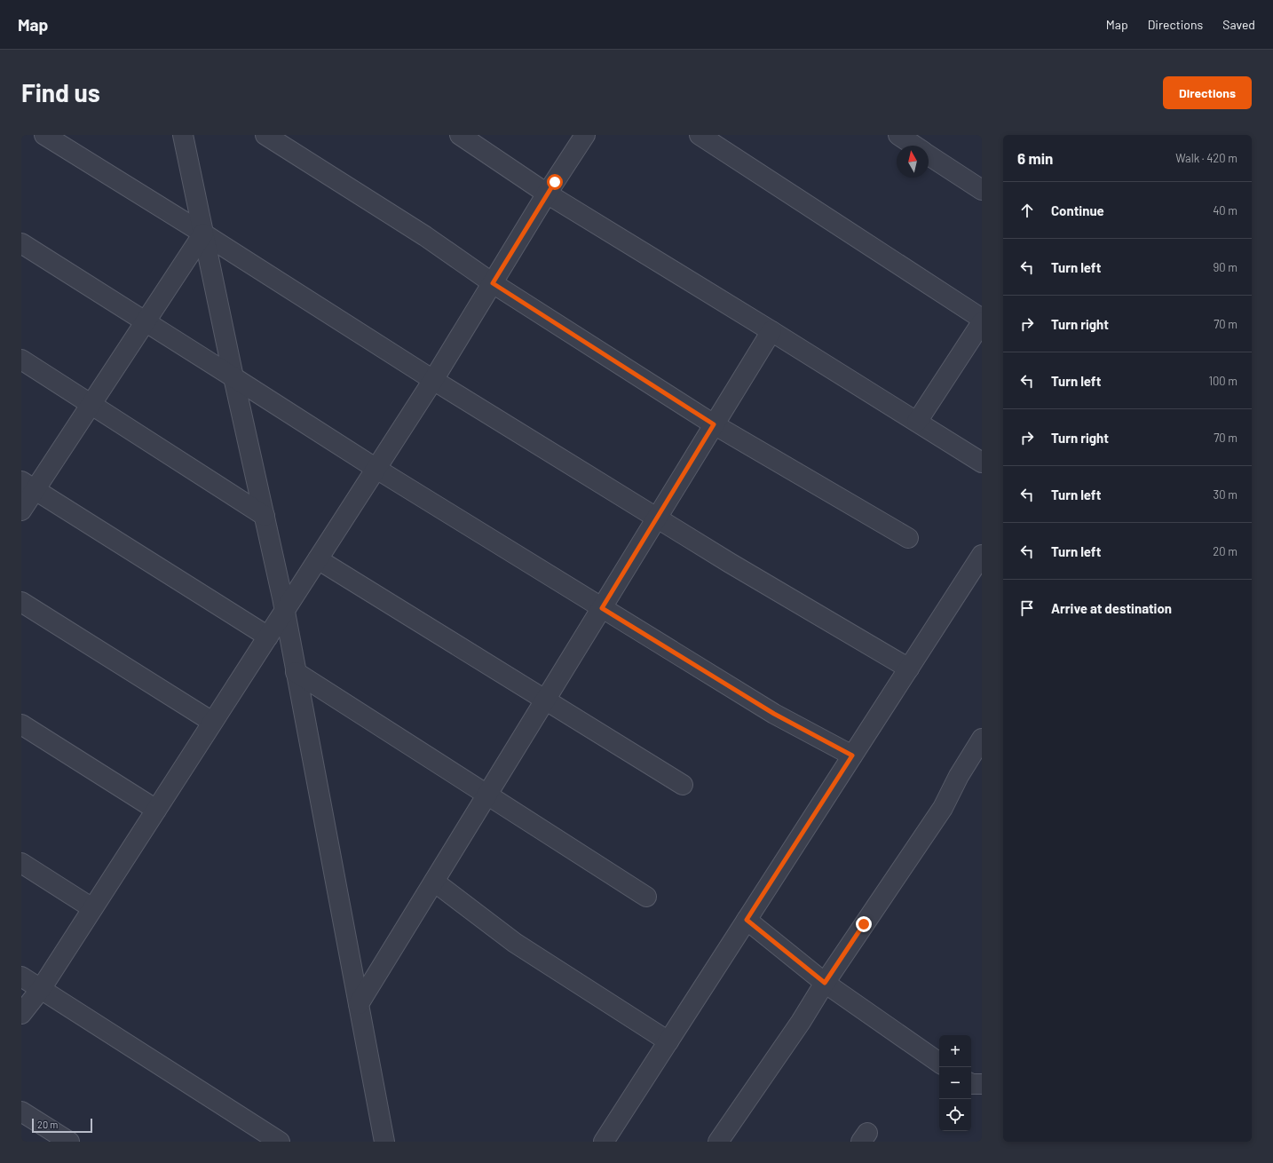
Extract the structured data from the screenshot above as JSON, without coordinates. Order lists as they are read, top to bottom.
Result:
{
  "scale_bar": "20 m",
  "north": "top",
  "page": {
    "header": "Map",
    "nav": ["Map", "Directions", "Saved"],
    "buttons": "Directions",
    "title": "Find us",
    "heading": ["6 min", "Walk · 420 m"],
    "list": [
      ["Continue", "40 m"],
      ["Turn left", "90 m"],
      ["Turn right", "70 m"],
      ["Turn left", "100 m"],
      ["Turn right", "70 m"],
      ["Turn left", "30 m"],
      ["Turn left", "20 m"],
      "Arrive at destination"
    ],
    "map_buttons": ["+", "−"],
    "scale": "20 m"
  }
}
